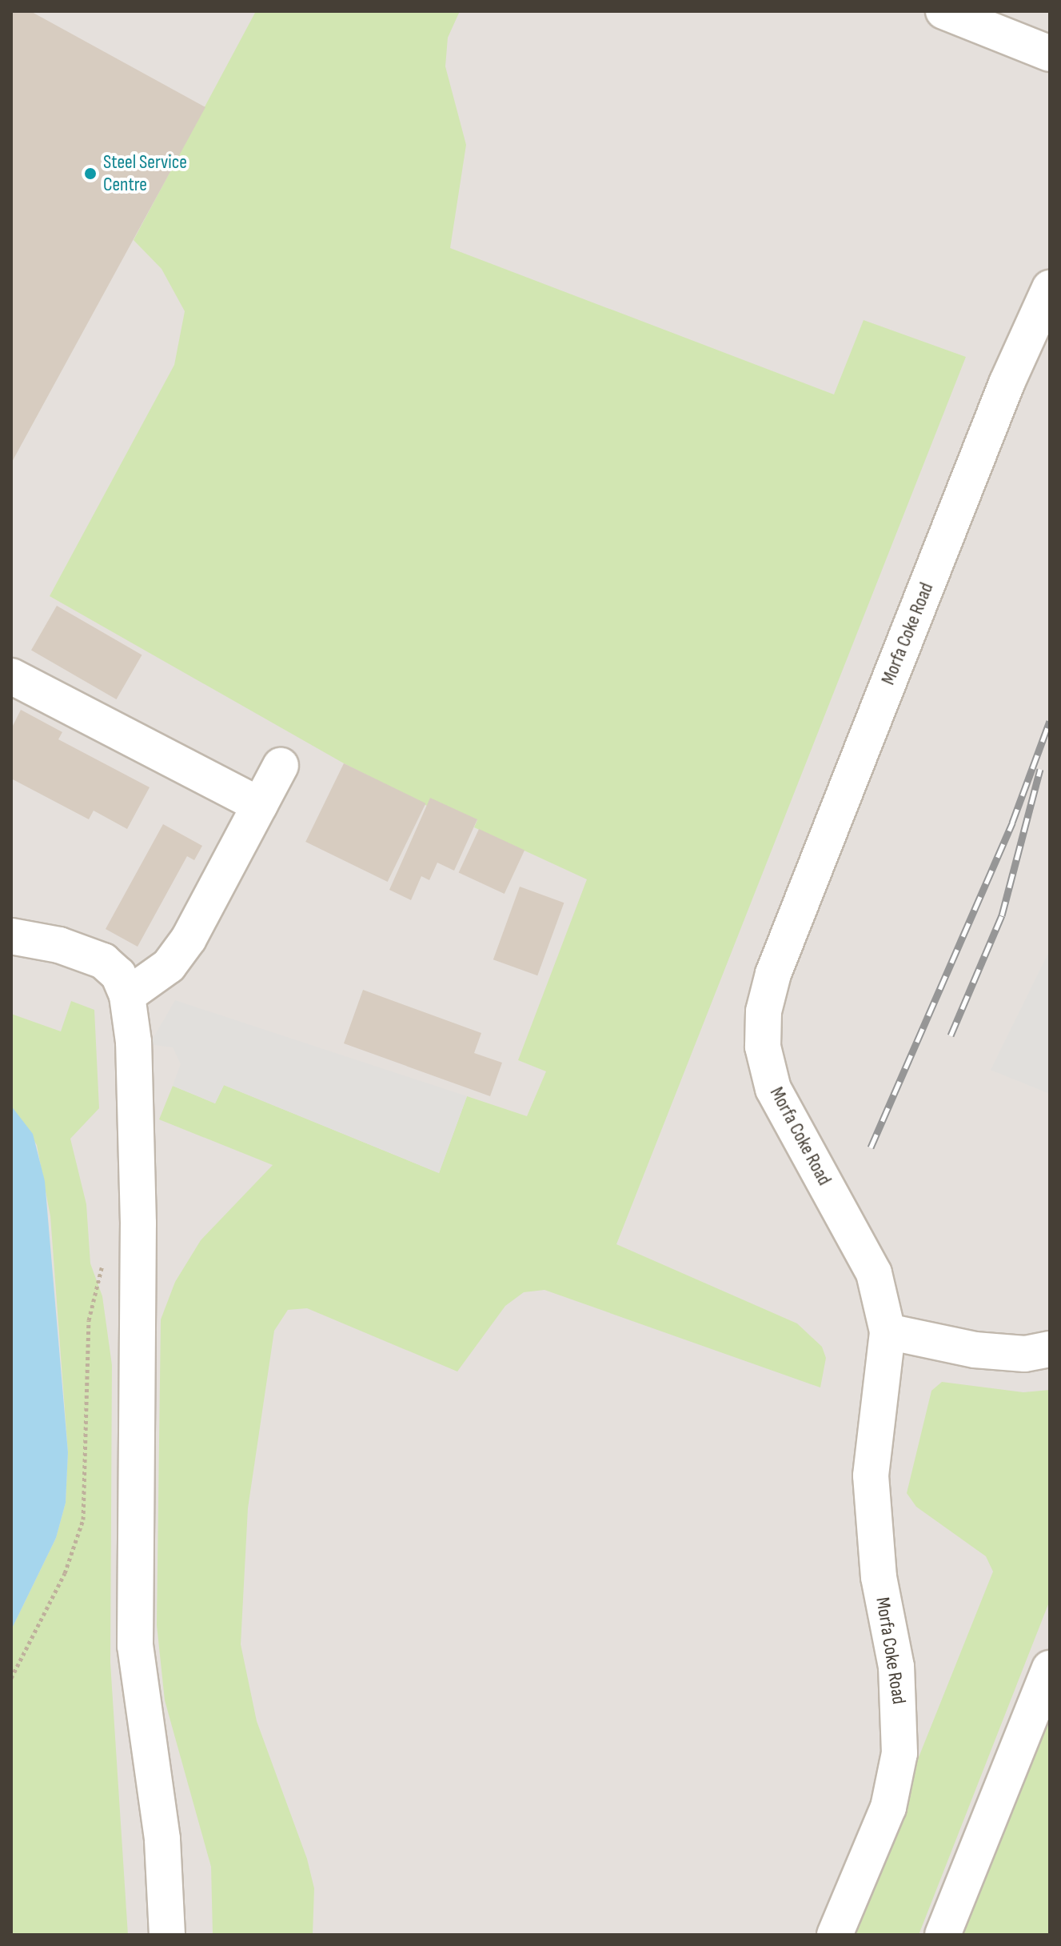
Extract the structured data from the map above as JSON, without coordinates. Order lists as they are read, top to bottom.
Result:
{
  "streets": {
    "lane": ["Morfa Coke Road"]
  },
  "places": ["Steel Service Centre"]
}
